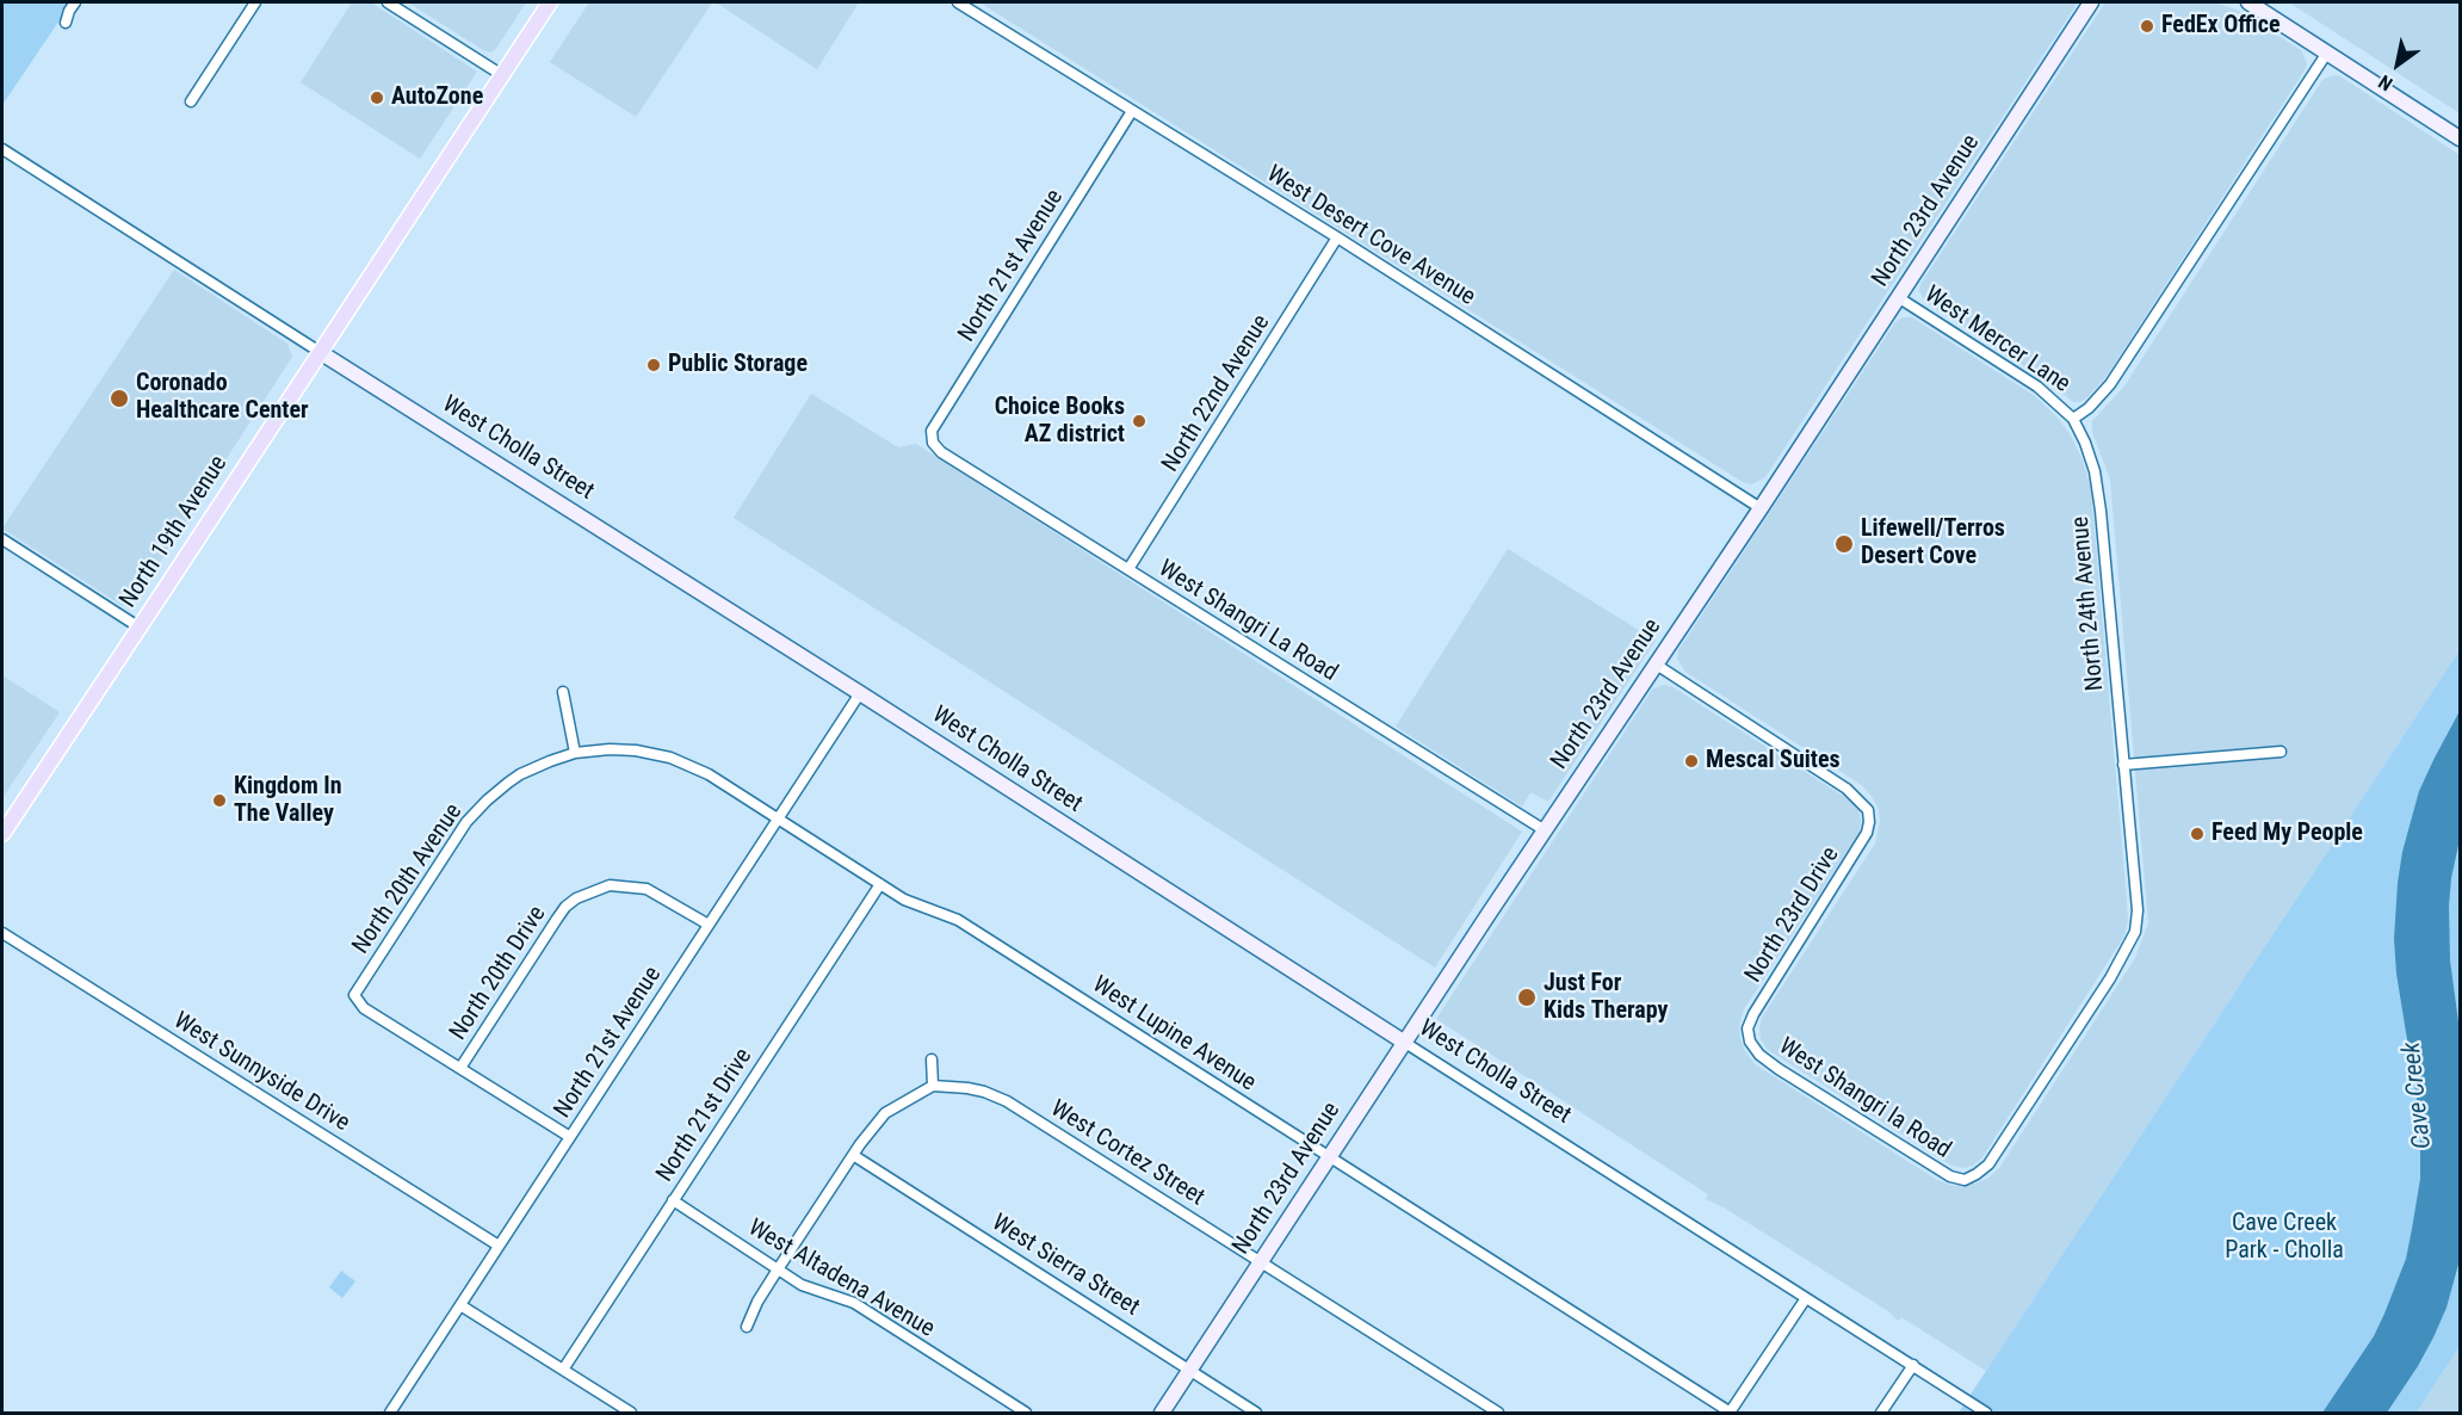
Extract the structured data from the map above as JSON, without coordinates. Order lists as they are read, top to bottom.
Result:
{
  "streets": {
    "main road": ["North 19th Avenue"],
    "street": [
      "North 23rd Avenue",
      "West Desert Cove Avenue",
      "North 21st Avenue",
      "West Mercer Lane",
      "North 22nd Avenue",
      "West Cholla Street",
      "North 24th Avenue",
      "West Shangri La Road",
      "North 20th Avenue",
      "North 23rd Drive",
      "North 20th Drive",
      "West Lupine Avenue",
      "West Sunnyside Drive",
      "West Shangri la Road",
      "North 21st Drive",
      "West Cortez Street",
      "West Sierra Street",
      "West Altadena Avenue"
    ]
  },
  "crossings": [
    ["North 23rd Avenue", "West Desert Cove Avenue"],
    ["North 23rd Avenue", "West Mercer Lane"],
    ["North 23rd Avenue", "West Cholla Street"],
    ["North 23rd Avenue", "West Shangri La Road"],
    ["North 23rd Avenue", "North 23rd Drive"],
    ["North 23rd Avenue", "West Lupine Avenue"],
    ["North 23rd Avenue", "West Cortez Street"],
    ["North 23rd Avenue", "West Sierra Street"],
    ["West Desert Cove Avenue", "North 21st Avenue"],
    ["West Desert Cove Avenue", "North 22nd Avenue"],
    ["North 21st Avenue", "West Cholla Street"],
    ["North 21st Avenue", "West Shangri La Road"],
    ["North 21st Avenue", "North 20th Drive"],
    ["North 21st Avenue", "West Lupine Avenue"],
    ["North 21st Avenue", "West Sunnyside Drive"],
    ["West Mercer Lane", "North 24th Avenue"],
    ["North 22nd Avenue", "West Shangri La Road"],
    ["West Cholla Street", "North 19th Avenue"],
    ["North 24th Avenue", "West Shangri la Road"],
    ["North 20th Avenue", "North 20th Drive"],
    ["North 20th Avenue", "West Lupine Avenue"],
    ["North 23rd Drive", "West Shangri la Road"],
    ["West Lupine Avenue", "North 21st Drive"],
    ["North 21st Drive", "West Altadena Avenue"]
  ],
  "water": ["Cave Creek"],
  "parks": ["Cave Creek Park - Cholla"],
  "places": [
    "FedEx Office",
    "AutoZone",
    "Public Storage",
    "Coronado Healthcare Center",
    "Choice Books AZ district",
    "Lifewell/Terros Desert Cove",
    "Mescal Suites",
    "Kingdom In The Valley",
    "Feed My People",
    "Just For Kids Therapy"
  ],
  "north": "bottom left"
}
